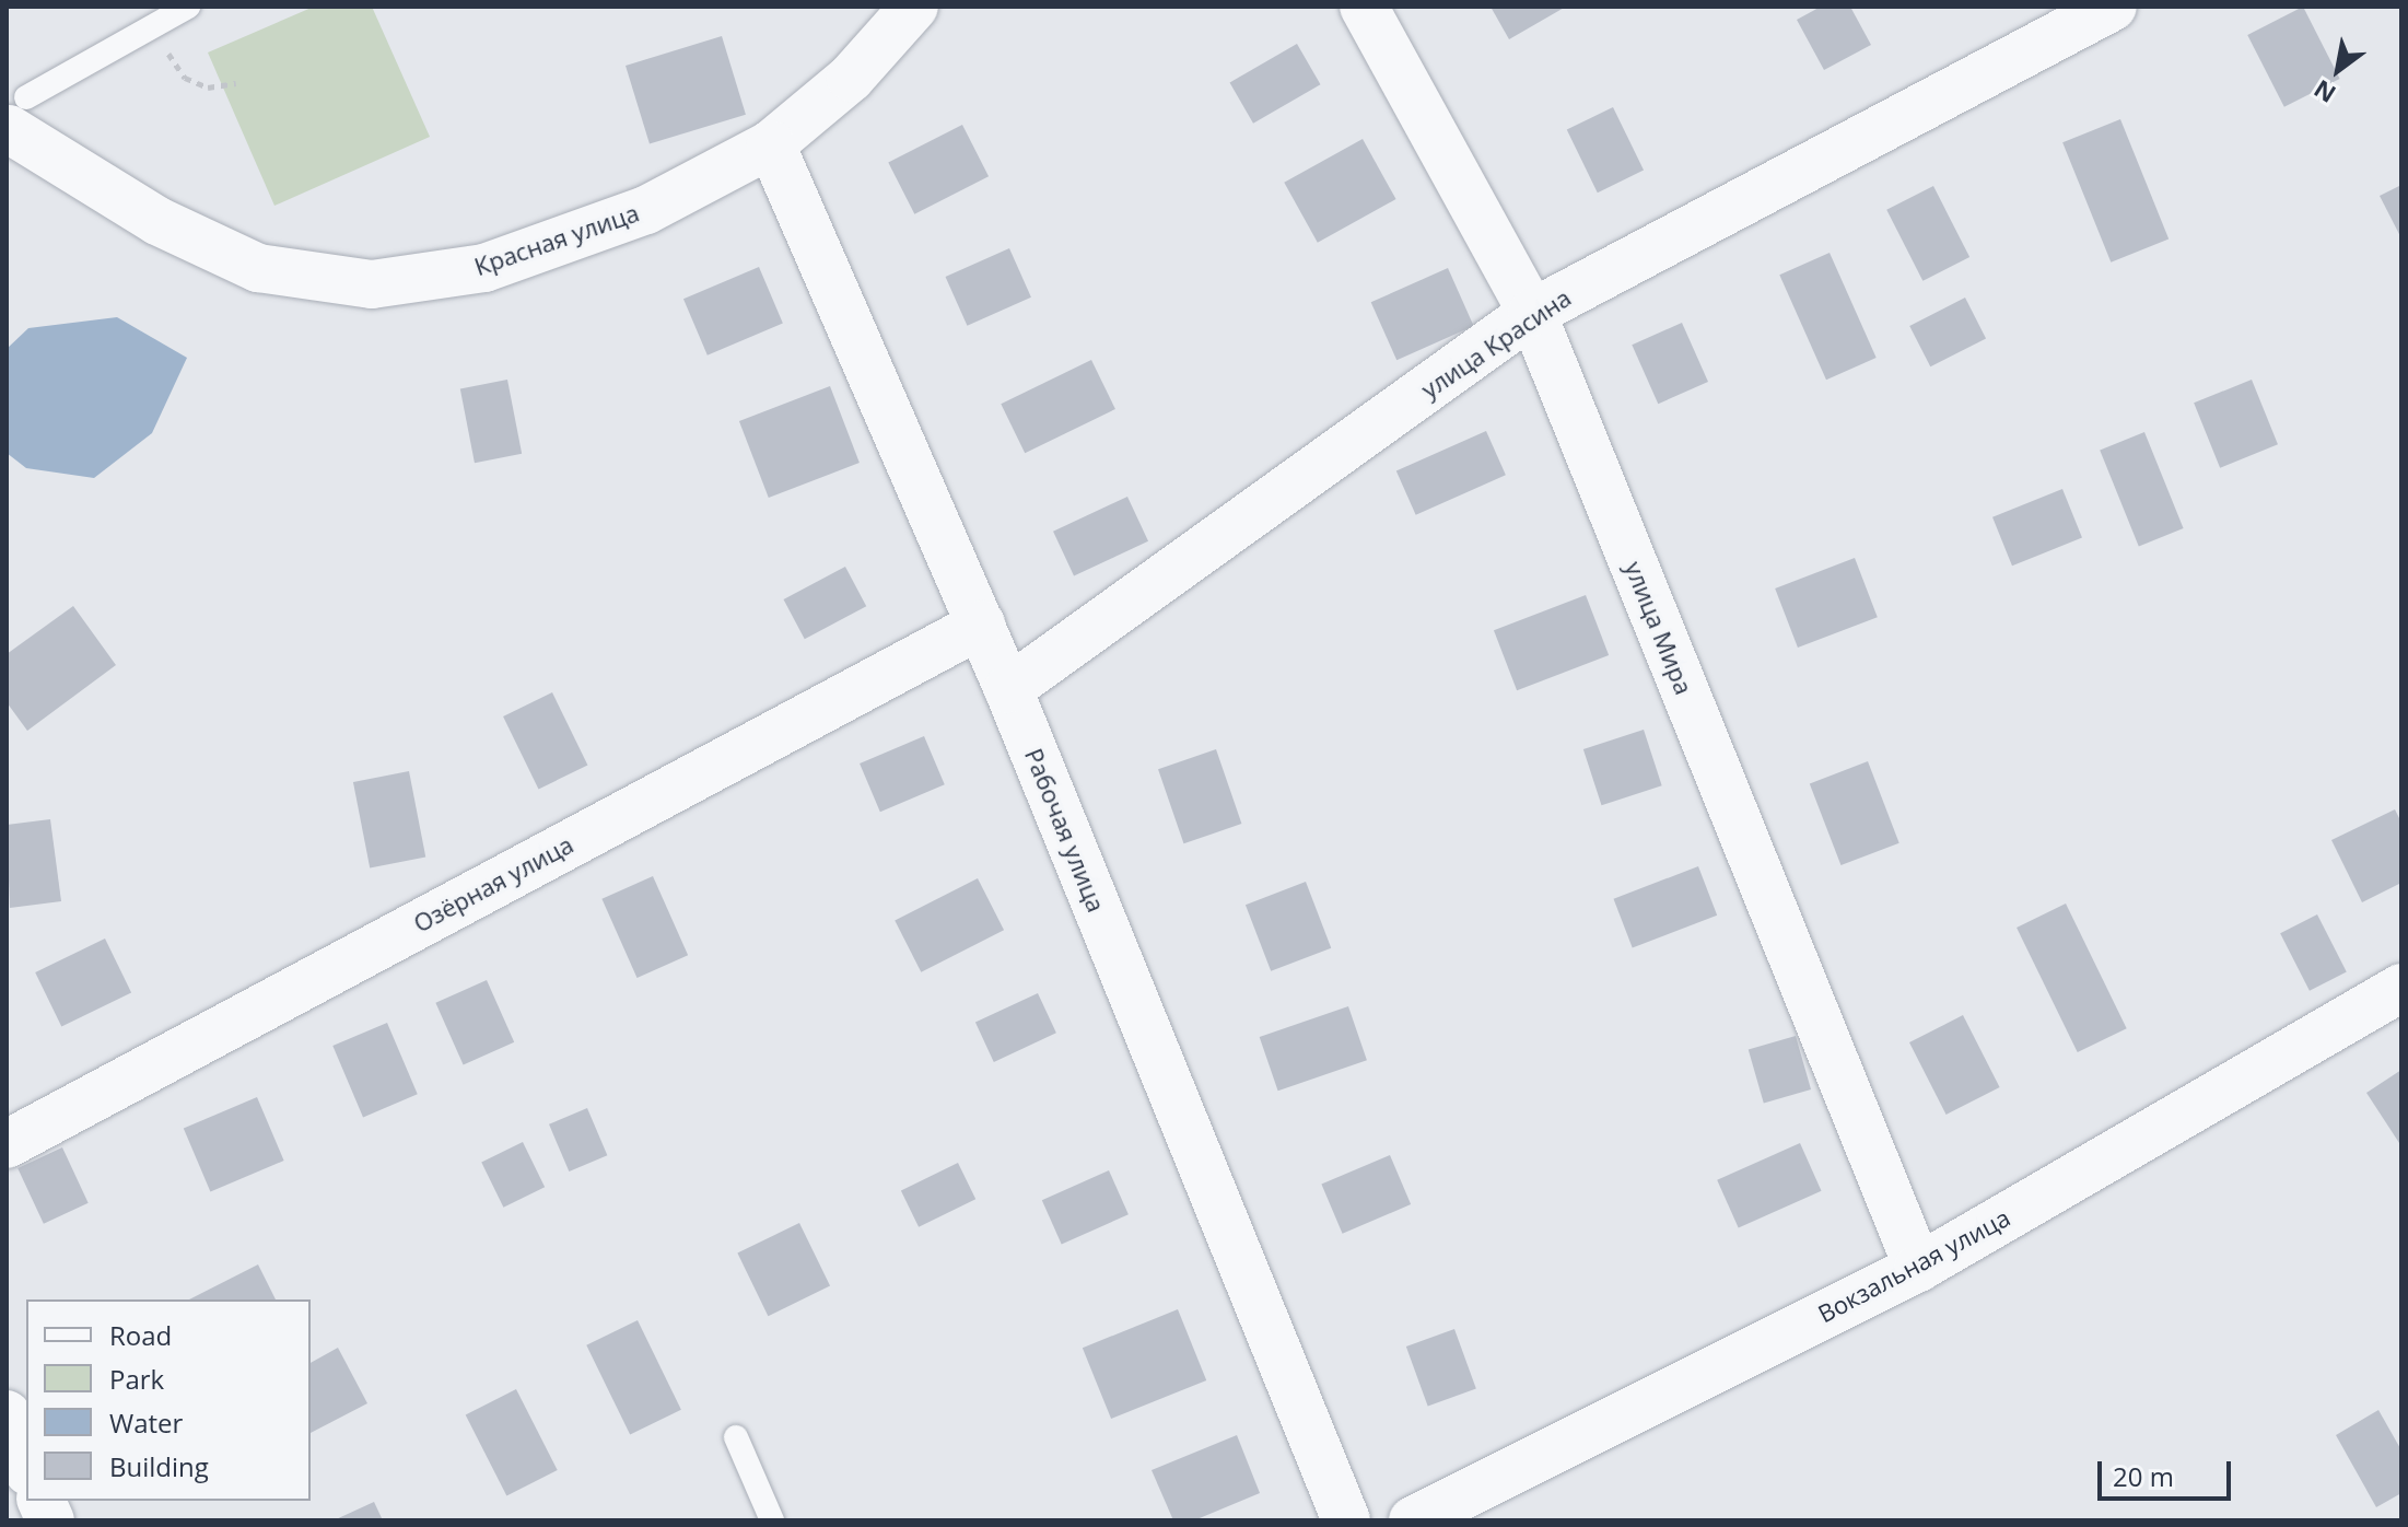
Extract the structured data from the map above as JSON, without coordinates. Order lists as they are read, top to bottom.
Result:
{
  "streets": {
    "street": [
      "Красная улица",
      "улица Красина",
      "улица Мира",
      "Рабочая улица",
      "Озёрная улица",
      "Вокзальная улица"
    ]
  },
  "crossings": [
    ["Красная улица", "Рабочая улица"],
    ["улица Красина", "улица Мира"],
    ["улица Красина", "Рабочая улица"],
    ["улица Мира", "Вокзальная улица"],
    ["Рабочая улица", "Озёрная улица"]
  ],
  "legend": [
    "Road",
    "Park",
    "Water",
    "Building"
  ],
  "scale_bar": "20 m",
  "north": "bottom left"
}
